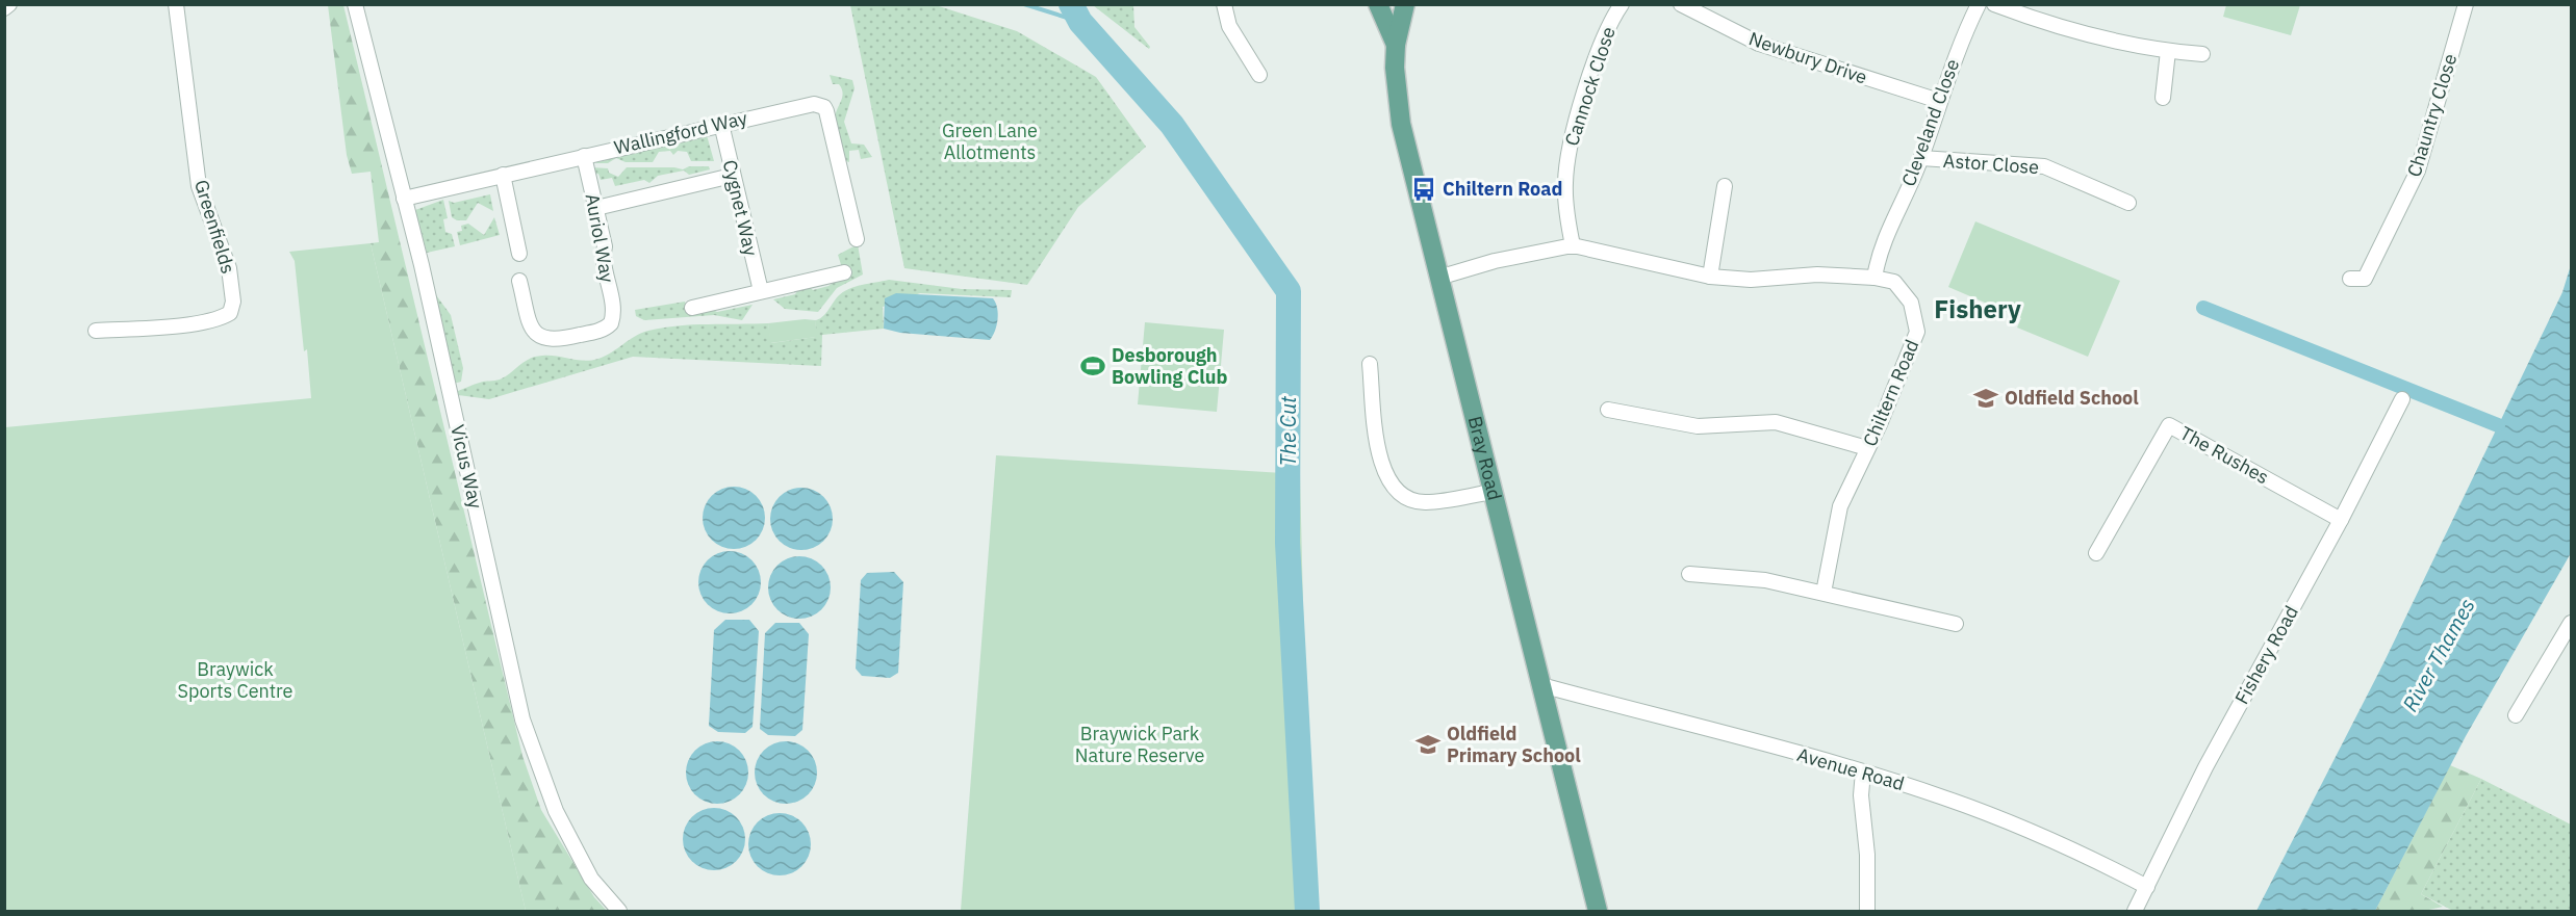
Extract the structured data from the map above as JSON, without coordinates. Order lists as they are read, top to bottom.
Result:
{
  "streets": {
    "main road": ["Bray Road"],
    "street": [
      "Newbury Drive",
      "Cannock Close",
      "Chauntry Close",
      "Cleveland Close",
      "Wallingford Way",
      "Astor Close",
      "Cygnet Way",
      "Greenfields",
      "Auriol Way",
      "Chiltern Road",
      "The Rushes",
      "Vicus Way",
      "Fishery Road",
      "Avenue Road"
    ]
  },
  "crossings": [
    ["Newbury Drive", "Cleveland Close"],
    ["Cannock Close", "Chiltern Road"],
    ["Cleveland Close", "Astor Close"],
    ["Cleveland Close", "Chiltern Road"],
    ["Wallingford Way", "Cygnet Way"],
    ["Wallingford Way", "Auriol Way"],
    ["Wallingford Way", "Vicus Way"],
    ["Chiltern Road", "Bray Road"],
    ["The Rushes", "Fishery Road"],
    ["Bray Road", "Avenue Road"],
    ["Fishery Road", "Avenue Road"]
  ],
  "districts": ["Fishery"],
  "water": ["The Cut", "River Thames"],
  "parks": ["Green Lane Allotments", "Braywick Sports Centre", "Braywick Park Nature Reserve"],
  "places": {
    "bus stop": ["Chiltern Road"],
    "sports": ["Desborough Bowling Club"],
    "school or university": ["Oldfield School", "Oldfield Primary School"]
  }
}
